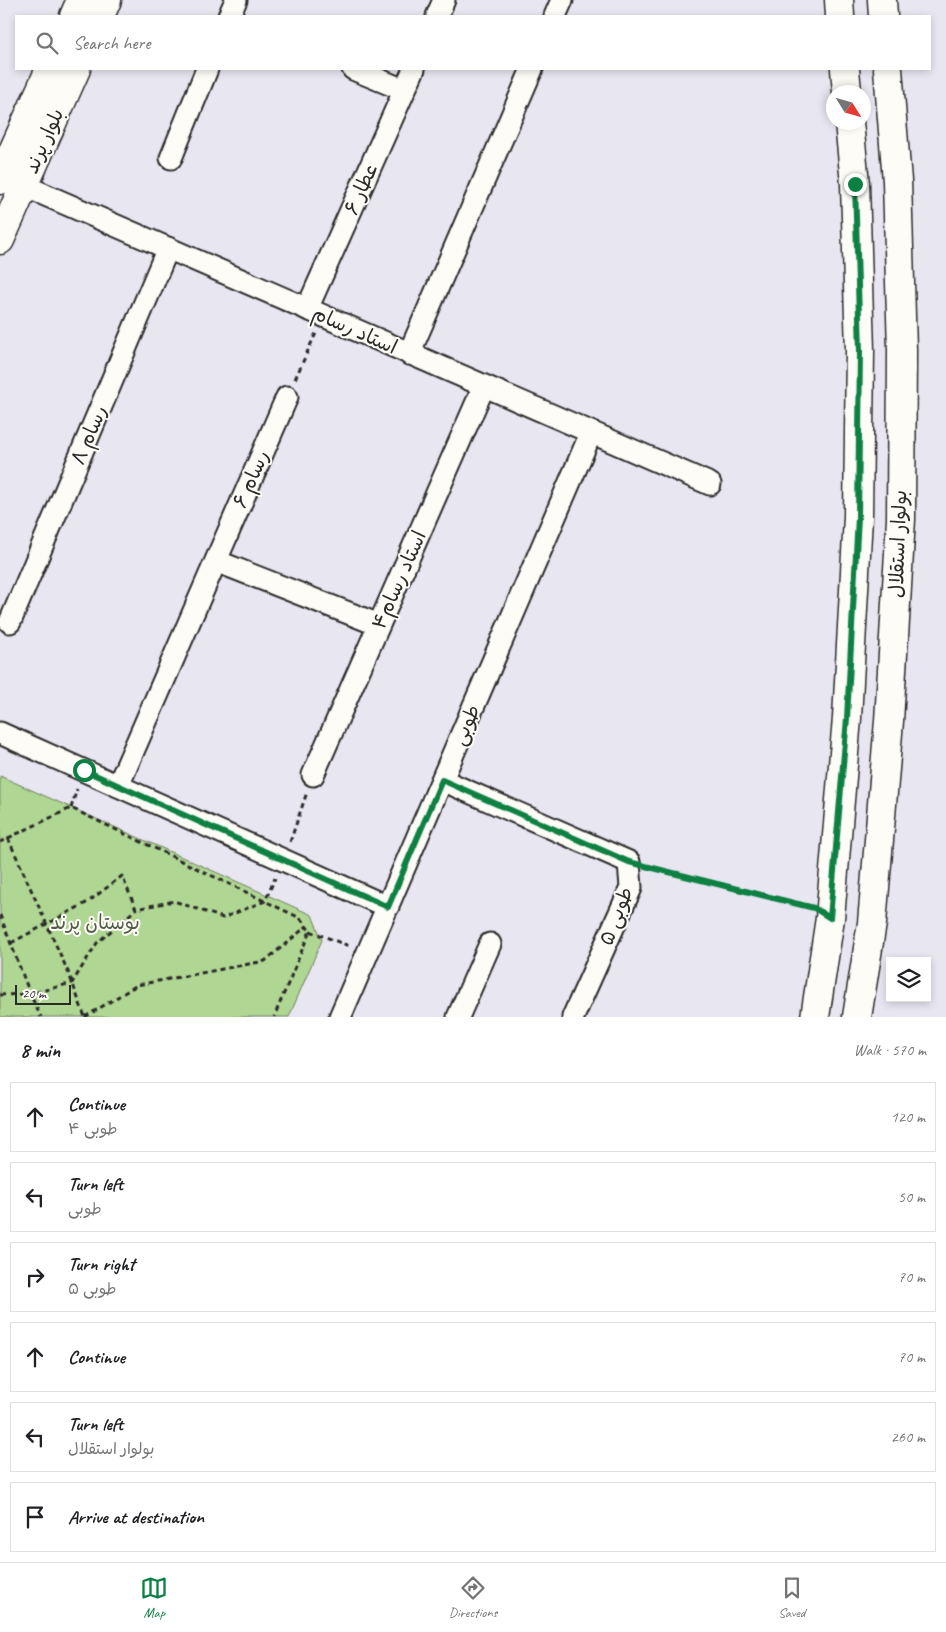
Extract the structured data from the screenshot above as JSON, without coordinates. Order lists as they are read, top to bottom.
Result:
{
  "streets": {
    "main road": ["بلوار پرند", "بولوار استقلال"],
    "street": [
      "عطار ۶",
      "استاد رسام",
      "رسام ۸",
      "رسام ۶",
      "استاد رسام۴",
      "طوبی",
      "طوبی ۵"
    ]
  },
  "crossings": [
    ["بلوار پرند", "استاد رسام"],
    ["عطار ۶", "استاد رسام"],
    ["استاد رسام", "رسام ۸"],
    ["استاد رسام", "استاد رسام۴"],
    ["استاد رسام", "طوبی"],
    ["طوبی", "طوبی ۵"]
  ],
  "parks": ["بوستان پرند"],
  "scale_bar": "20 m",
  "north": "bottom right",
  "page": {
    "search": "Search here",
    "scale": "20 m",
    "heading": ["8 min", "Walk · 570 m"],
    "list": [
      ["Continue", "طوبی ۴", "120 m"],
      ["Turn left", "طوبی", "50 m"],
      ["Turn right", "طوبی ۵", "70 m"],
      ["Continue", "70 m"],
      ["Turn left", "بولوار استقلال", "260 m"],
      "Arrive at destination"
    ],
    "nav": ["Map", "Directions", "Saved"]
  }
}
